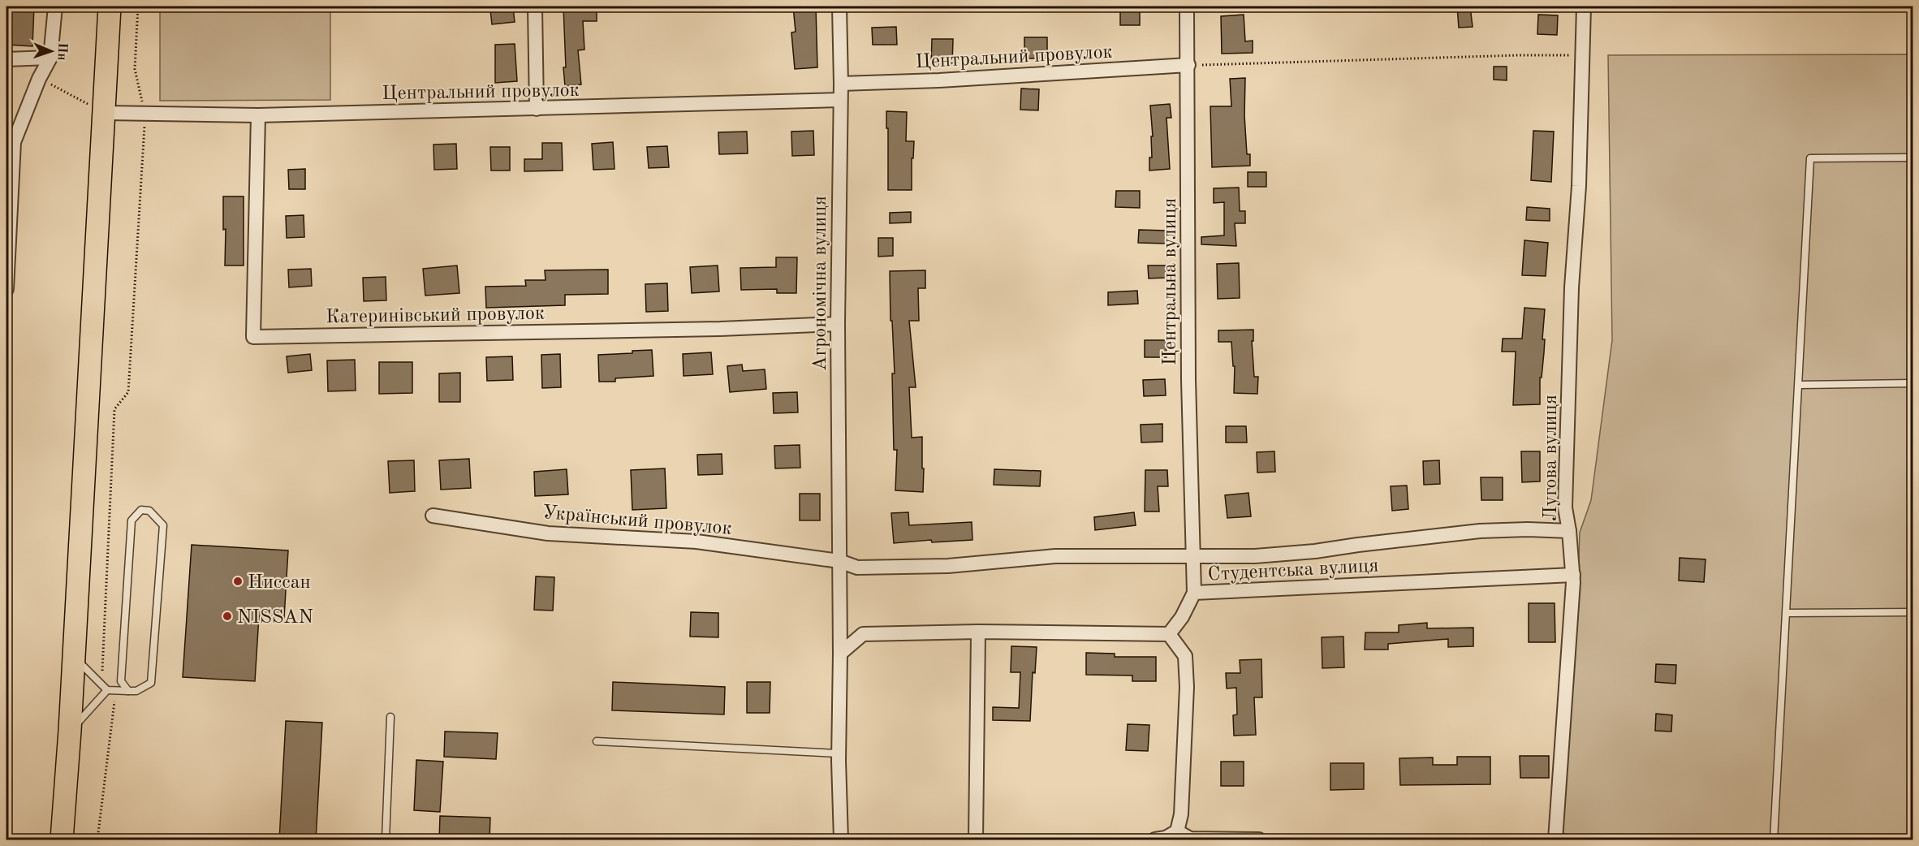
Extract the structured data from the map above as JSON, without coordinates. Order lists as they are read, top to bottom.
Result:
{
  "streets": {
    "street": [
      "Центральний провулок",
      "Центральна вулиця",
      "Агрономічна вулиця",
      "Катеринівський провулок",
      "Лугова вулиця",
      "Український провулок",
      "Студентська вулиця"
    ]
  },
  "crossings": [
    ["Центральний провулок", "Центральна вулиця"],
    ["Центральний провулок", "Агрономічна вулиця"],
    ["Центральний провулок", "Катеринівський провулок"],
    ["Центральна вулиця", "Лугова вулиця"],
    ["Центральна вулиця", "Український провулок"],
    ["Центральна вулиця", "Студентська вулиця"],
    ["Агрономічна вулиця", "Катеринівський провулок"],
    ["Агрономічна вулиця", "Український провулок"],
    ["Лугова вулиця", "Український провулок"]
  ],
  "places": ["Ниссан", "NISSAN"],
  "north": "right"
}
